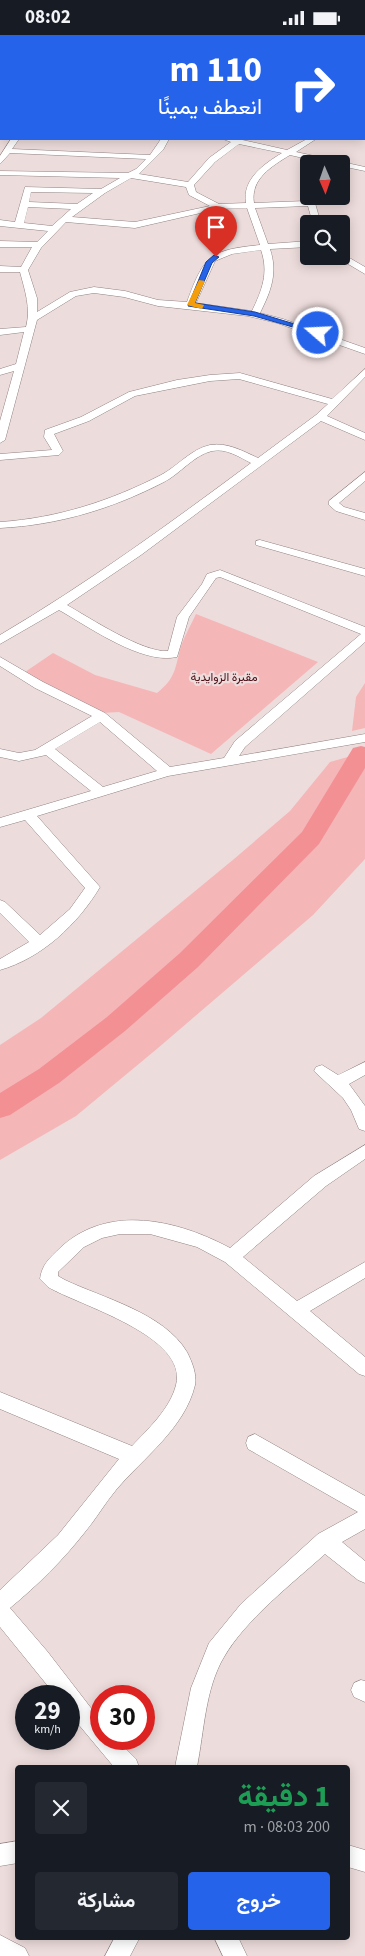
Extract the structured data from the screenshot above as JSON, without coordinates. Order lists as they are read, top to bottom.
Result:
{
  "parks": ["مقبرة الزوايدية"],
  "north": "bottom",
  "page": {
    "status": "08:02",
    "turn": ["110 m", "انعطف يمينًا"],
    "speed": "29 km/h",
    "limit": "30",
    "heading": ["1 دقيقة", "200 m · 08:03"],
    "buttons": ["خروج", "مشاركة"]
  }
}
